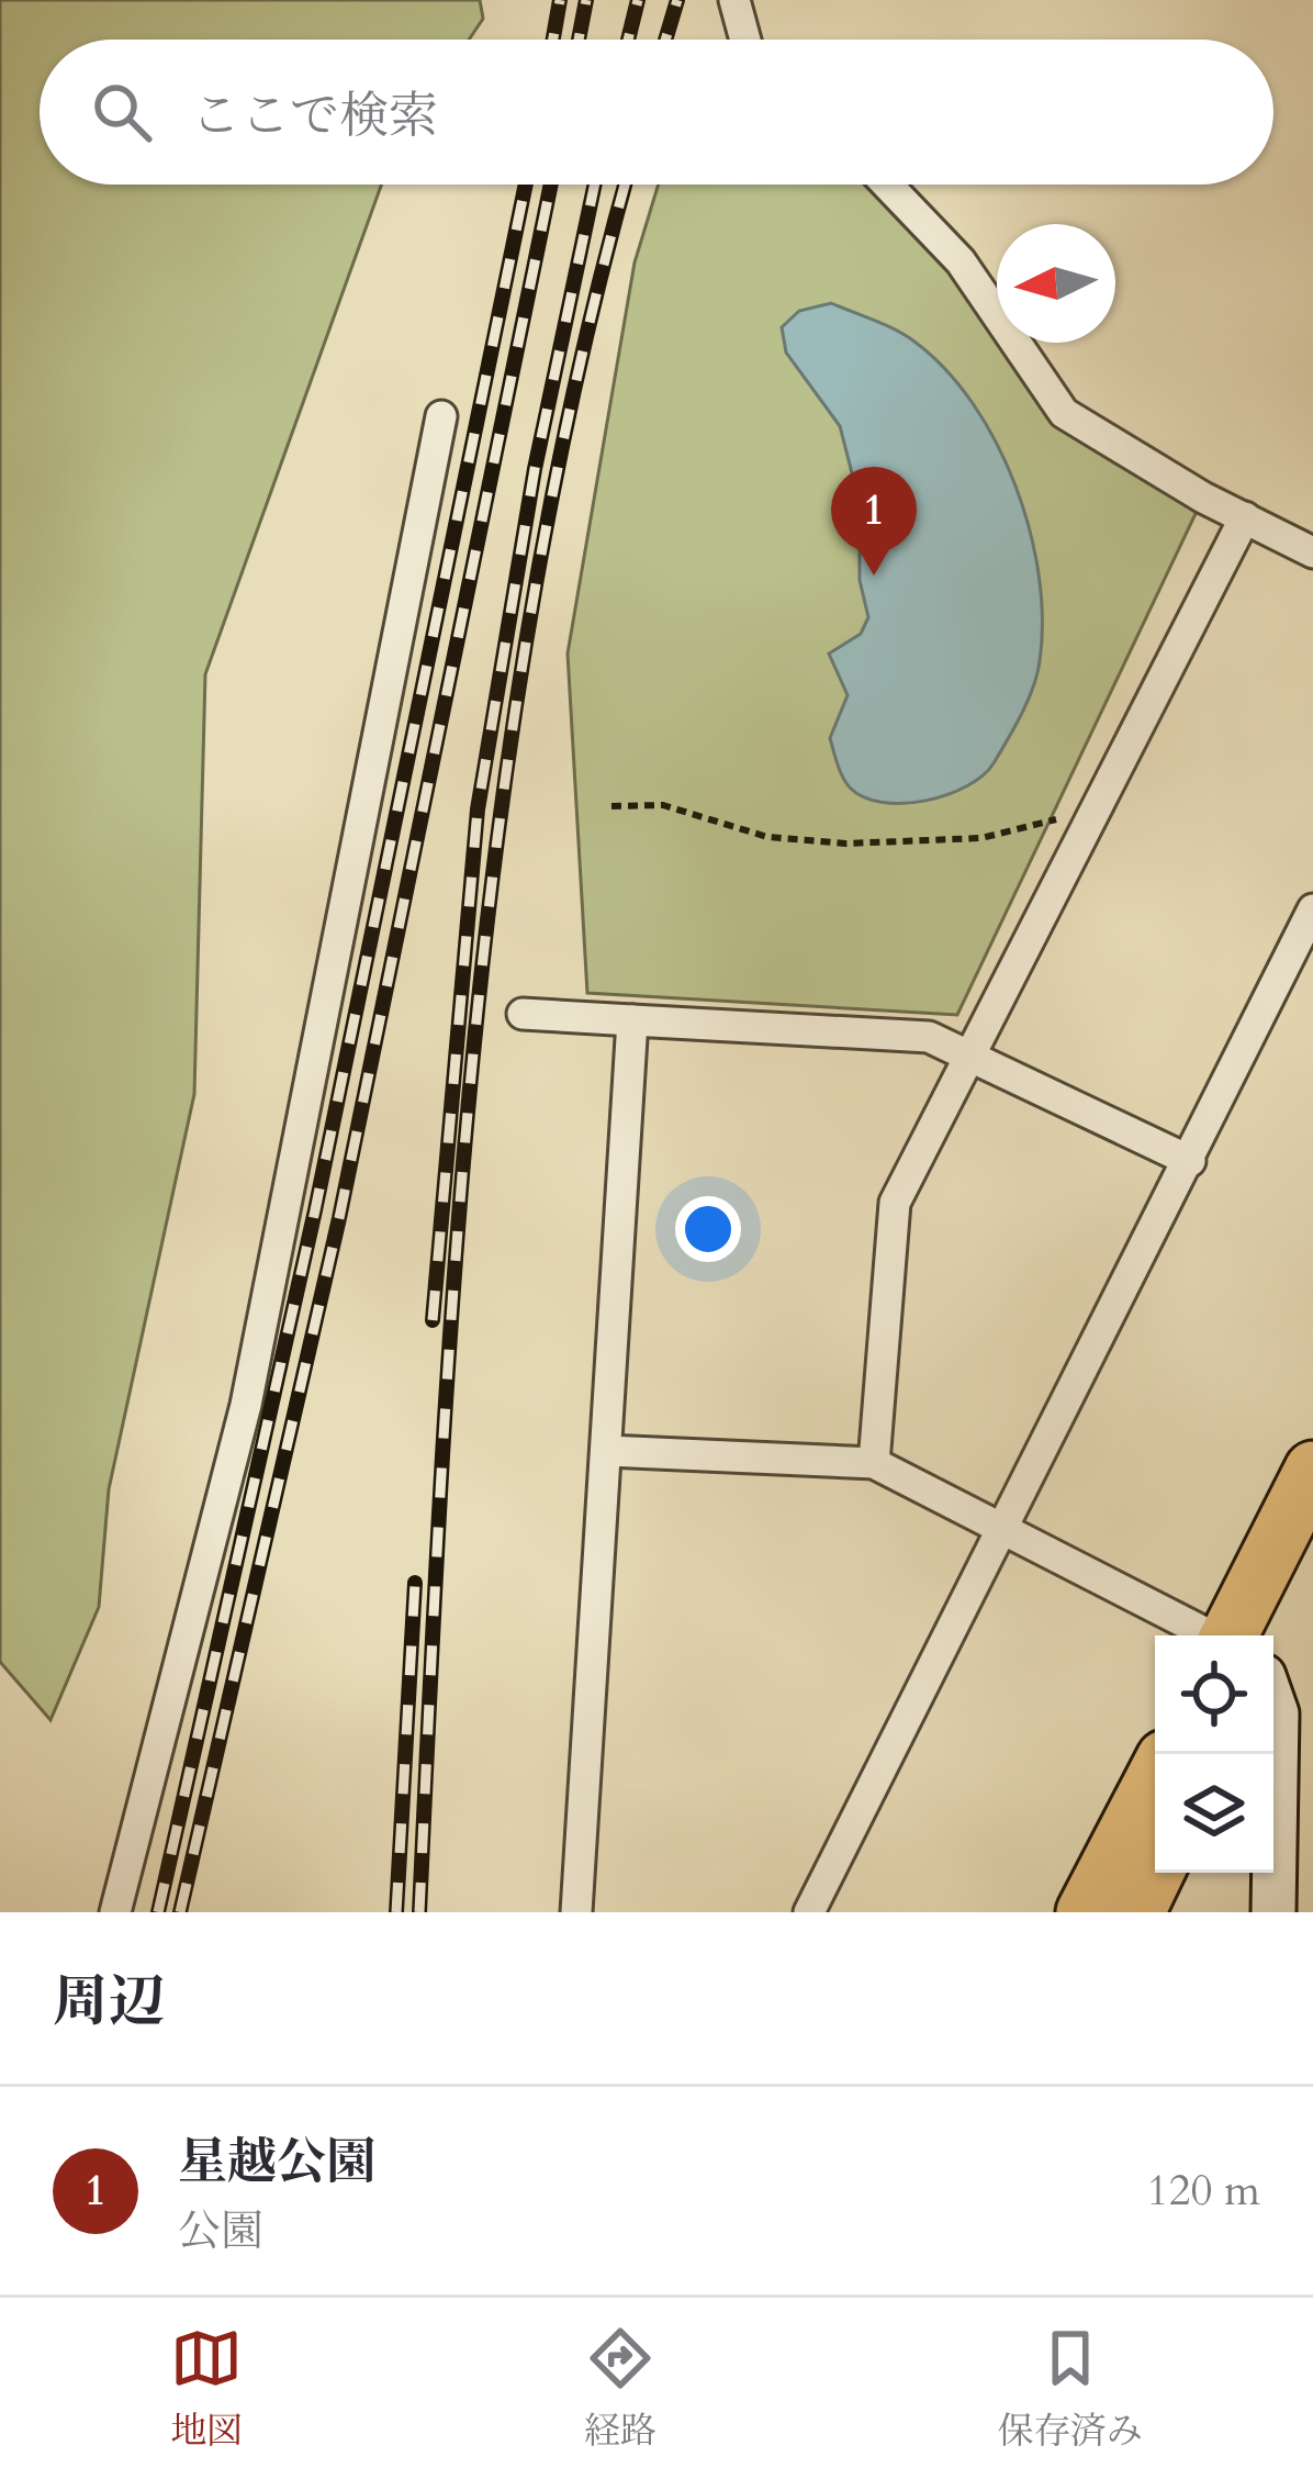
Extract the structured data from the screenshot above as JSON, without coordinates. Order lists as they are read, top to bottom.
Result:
{
  "north": "left",
  "page": {
    "search": "ここで検索",
    "pins": "1",
    "heading": "周辺",
    "list": [
      {
        "mark": "1",
        "name": "星越公園",
        "note": "公園",
        "value": "120 m"
      }
    ],
    "nav": ["地図", "経路", "保存済み"]
  }
}
